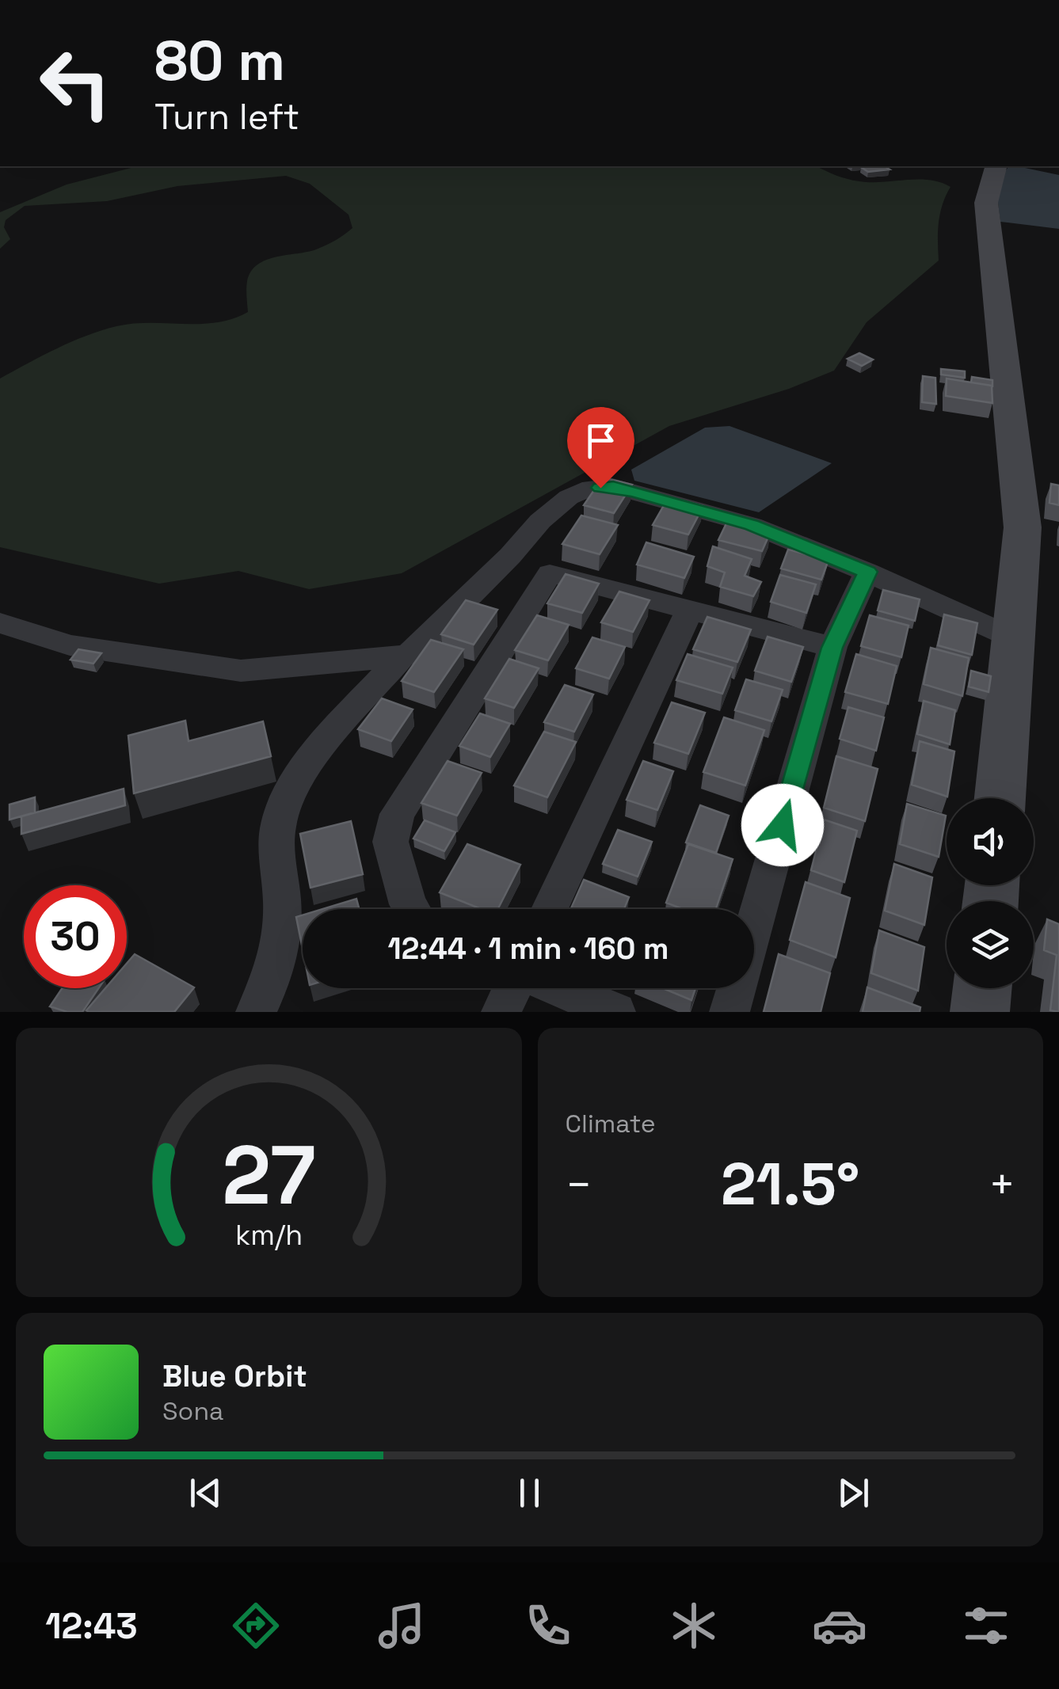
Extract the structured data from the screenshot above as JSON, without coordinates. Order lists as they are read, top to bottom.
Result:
{
  "page": {
    "turn": ["80 m", "Turn left"],
    "limit": "30",
    "trip": "12:44 · 1 min · 160 m",
    "tile": "Climate",
    "heat": ["−", "21.5°", "+"],
    "song": ["Blue Orbit", "Sona"],
    "tabs": "12:43",
    "gauge": ["27", "km/h"]
  }
}
